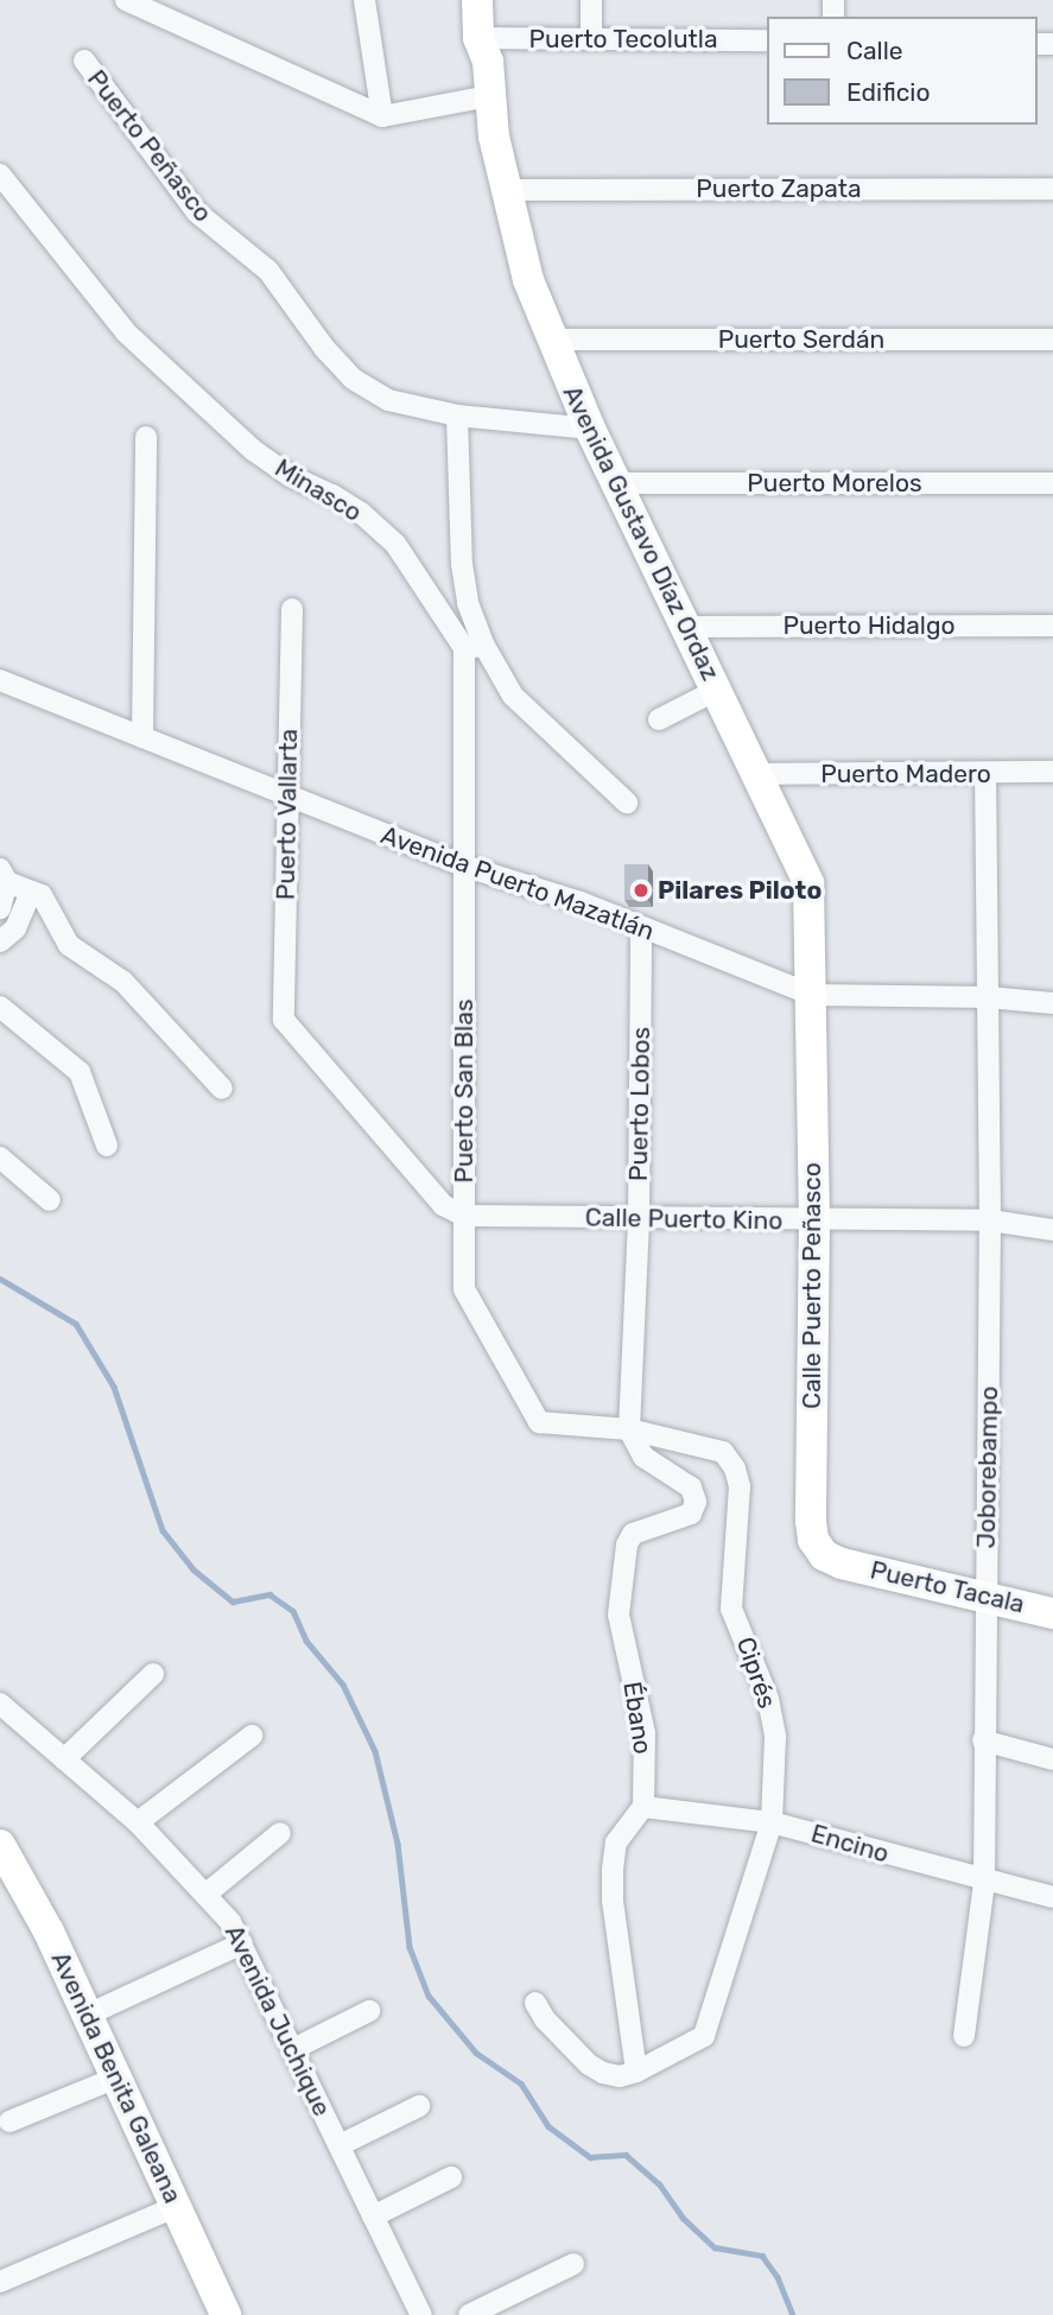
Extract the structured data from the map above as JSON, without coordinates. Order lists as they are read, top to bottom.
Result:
{
  "streets": {
    "street": [
      "Puerto Tecolutla",
      "Puerto Peñasco",
      "Puerto Zapata",
      "Puerto Serdán",
      "Puerto Morelos",
      "Minasco",
      "Avenida Gustavo Díaz Ordaz",
      "Puerto Hidalgo",
      "Puerto Madero",
      "Puerto Vallarta",
      "Avenida Puerto Mazatlán",
      "Puerto San Blas",
      "Puerto Lobos",
      "Calle Puerto Kino",
      "Calle Puerto Peñasco",
      "Joborebampo",
      "Puerto Tacala",
      "Ciprés",
      "Ébano",
      "Encino",
      "Avenida Juchique",
      "Avenida Benita Galeana"
    ]
  },
  "crossings": [
    ["Puerto Tecolutla", "Avenida Gustavo Díaz Ordaz"],
    ["Puerto Peñasco", "Avenida Gustavo Díaz Ordaz"],
    ["Puerto Zapata", "Avenida Gustavo Díaz Ordaz"],
    ["Puerto Serdán", "Avenida Gustavo Díaz Ordaz"],
    ["Puerto Morelos", "Avenida Gustavo Díaz Ordaz"],
    ["Minasco", "Puerto San Blas"],
    ["Avenida Gustavo Díaz Ordaz", "Puerto Hidalgo"],
    ["Avenida Gustavo Díaz Ordaz", "Puerto Madero"],
    ["Avenida Gustavo Díaz Ordaz", "Avenida Puerto Mazatlán"],
    ["Avenida Gustavo Díaz Ordaz", "Calle Puerto Peñasco"],
    ["Puerto Madero", "Joborebampo"],
    ["Puerto Vallarta", "Avenida Puerto Mazatlán"],
    ["Puerto Vallarta", "Puerto San Blas"],
    ["Puerto Vallarta", "Calle Puerto Kino"],
    ["Avenida Puerto Mazatlán", "Puerto San Blas"],
    ["Avenida Puerto Mazatlán", "Puerto Lobos"],
    ["Avenida Puerto Mazatlán", "Calle Puerto Peñasco"],
    ["Avenida Puerto Mazatlán", "Joborebampo"],
    ["Puerto San Blas", "Puerto Lobos"],
    ["Puerto San Blas", "Calle Puerto Kino"],
    ["Puerto San Blas", "Ciprés"],
    ["Puerto San Blas", "Ébano"],
    ["Puerto Lobos", "Calle Puerto Kino"],
    ["Puerto Lobos", "Ciprés"],
    ["Puerto Lobos", "Ébano"],
    ["Calle Puerto Kino", "Calle Puerto Peñasco"],
    ["Calle Puerto Kino", "Joborebampo"],
    ["Calle Puerto Peñasco", "Puerto Tacala"],
    ["Joborebampo", "Puerto Tacala"],
    ["Joborebampo", "Encino"],
    ["Ciprés", "Ébano"],
    ["Ciprés", "Encino"],
    ["Ébano", "Encino"]
  ],
  "places": ["Pilares Piloto"],
  "legend": ["Calle", "Edificio"]
}
